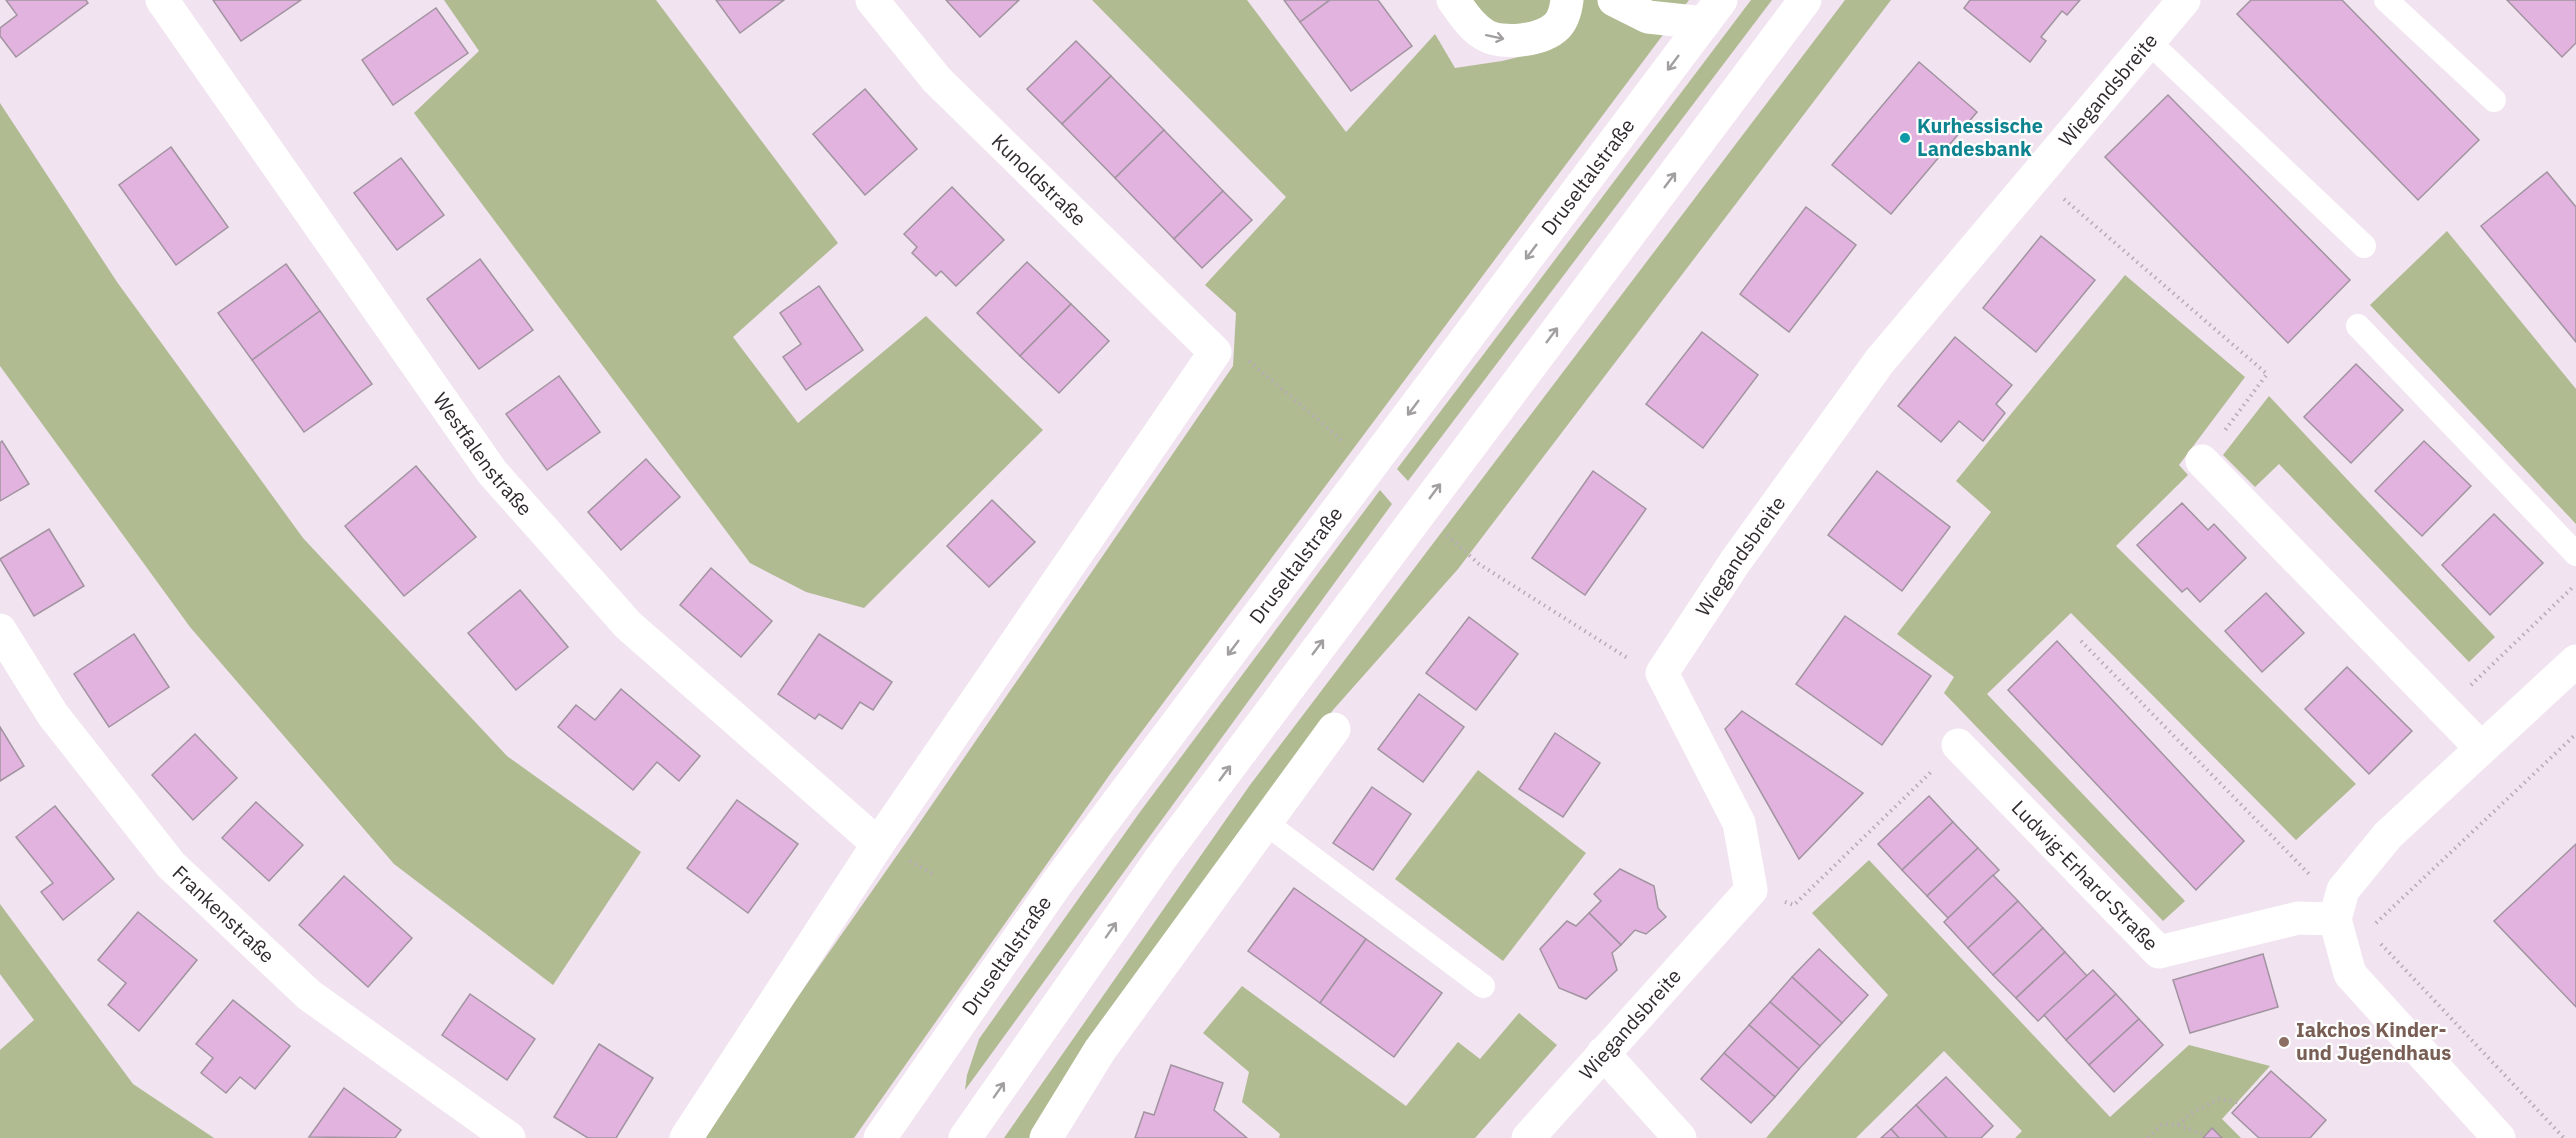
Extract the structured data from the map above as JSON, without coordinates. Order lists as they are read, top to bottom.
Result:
{
  "streets": {
    "street": [
      "Wiegandsbreite",
      "Druseltalstraße",
      "Kunoldstraße",
      "Westfalenstraße",
      "Ludwig-Erhard-Straße",
      "Frankenstraße"
    ]
  },
  "places": ["Kurhessische Landesbank", "Iakchos Kinder- und Jugendhaus"]
}
